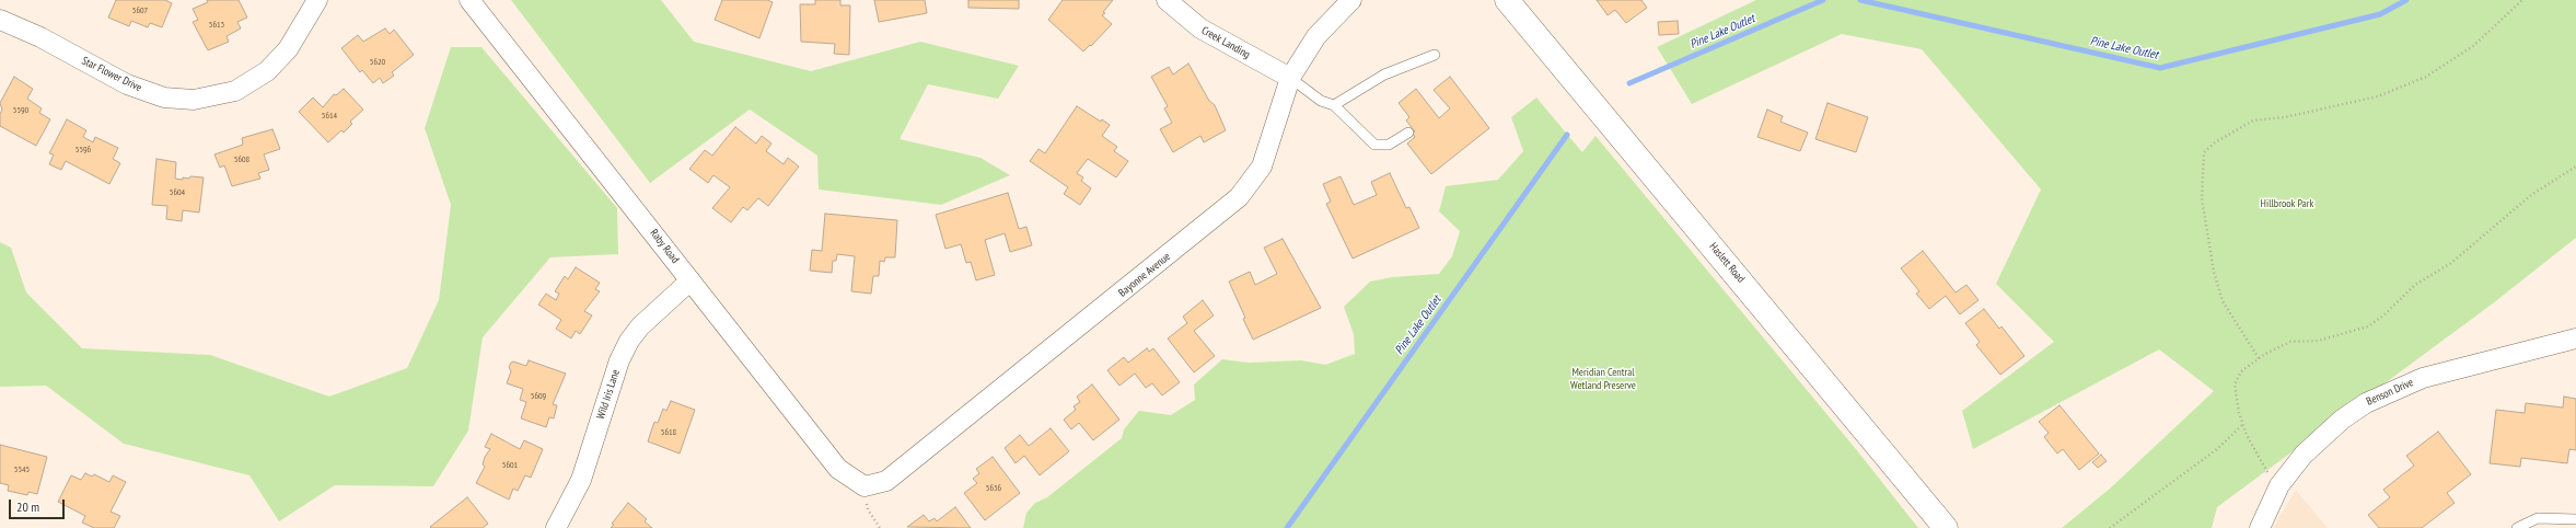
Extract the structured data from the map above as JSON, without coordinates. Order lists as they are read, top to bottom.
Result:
{
  "streets": {
    "main road": ["Haslett Road"],
    "street": [
      "Creek Landing",
      "Star Flower Drive",
      "Raby Road",
      "Bayonne Avenue",
      "Benson Drive",
      "Wild Iris Lane"
    ]
  },
  "crossings": [
    ["Creek Landing", "Bayonne Avenue"],
    ["Raby Road", "Bayonne Avenue"],
    ["Raby Road", "Wild Iris Lane"]
  ],
  "water": ["Pine Lake Outlet"],
  "parks": ["Hillbrook Park", "Meridian Central Wetland Preserve"],
  "house_numbers": [
    "5607",
    "5613",
    "5620",
    "5590",
    "5614",
    "5596",
    "5608",
    "5604",
    "5609",
    "5618",
    "5601",
    "5545",
    "5636"
  ],
  "scale_bar": "20 m"
}
